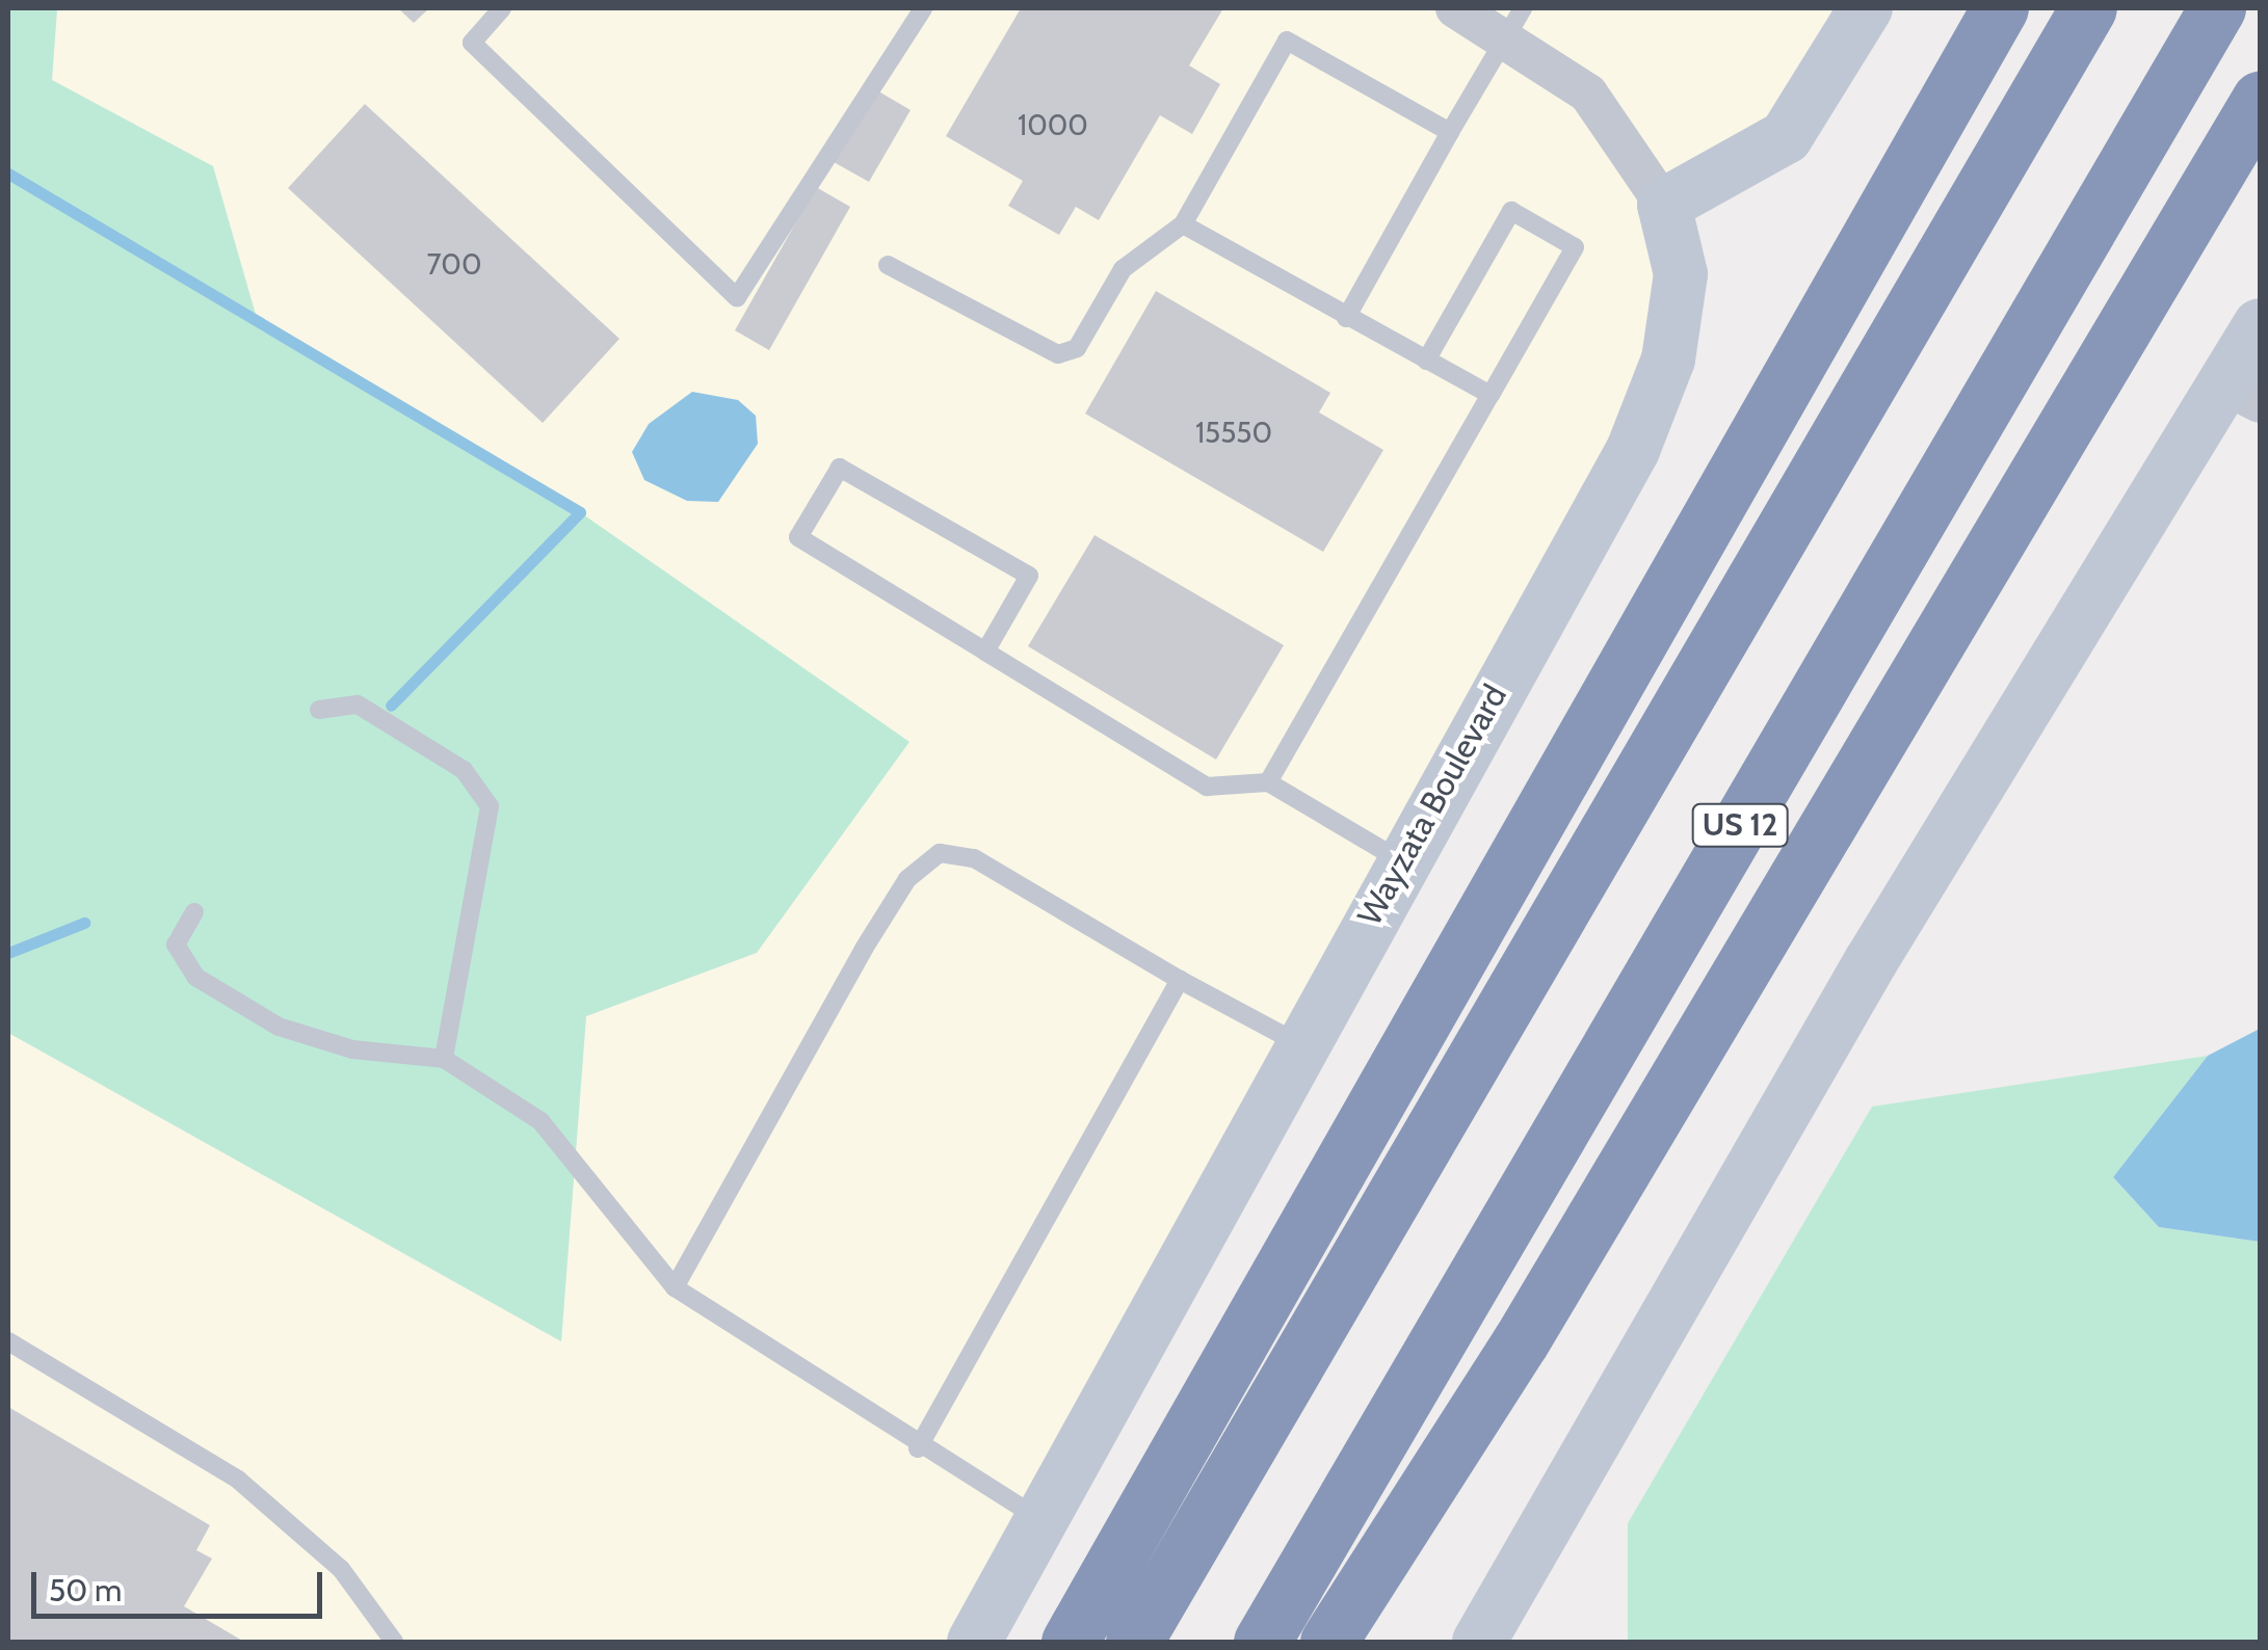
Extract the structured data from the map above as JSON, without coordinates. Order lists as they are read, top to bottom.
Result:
{
  "streets": {
    "highway": ["US 12"],
    "street": ["Wayzata Boulevard"]
  },
  "house_numbers": ["1000", "700", "15550"],
  "scale_bar": "50 m"
}
